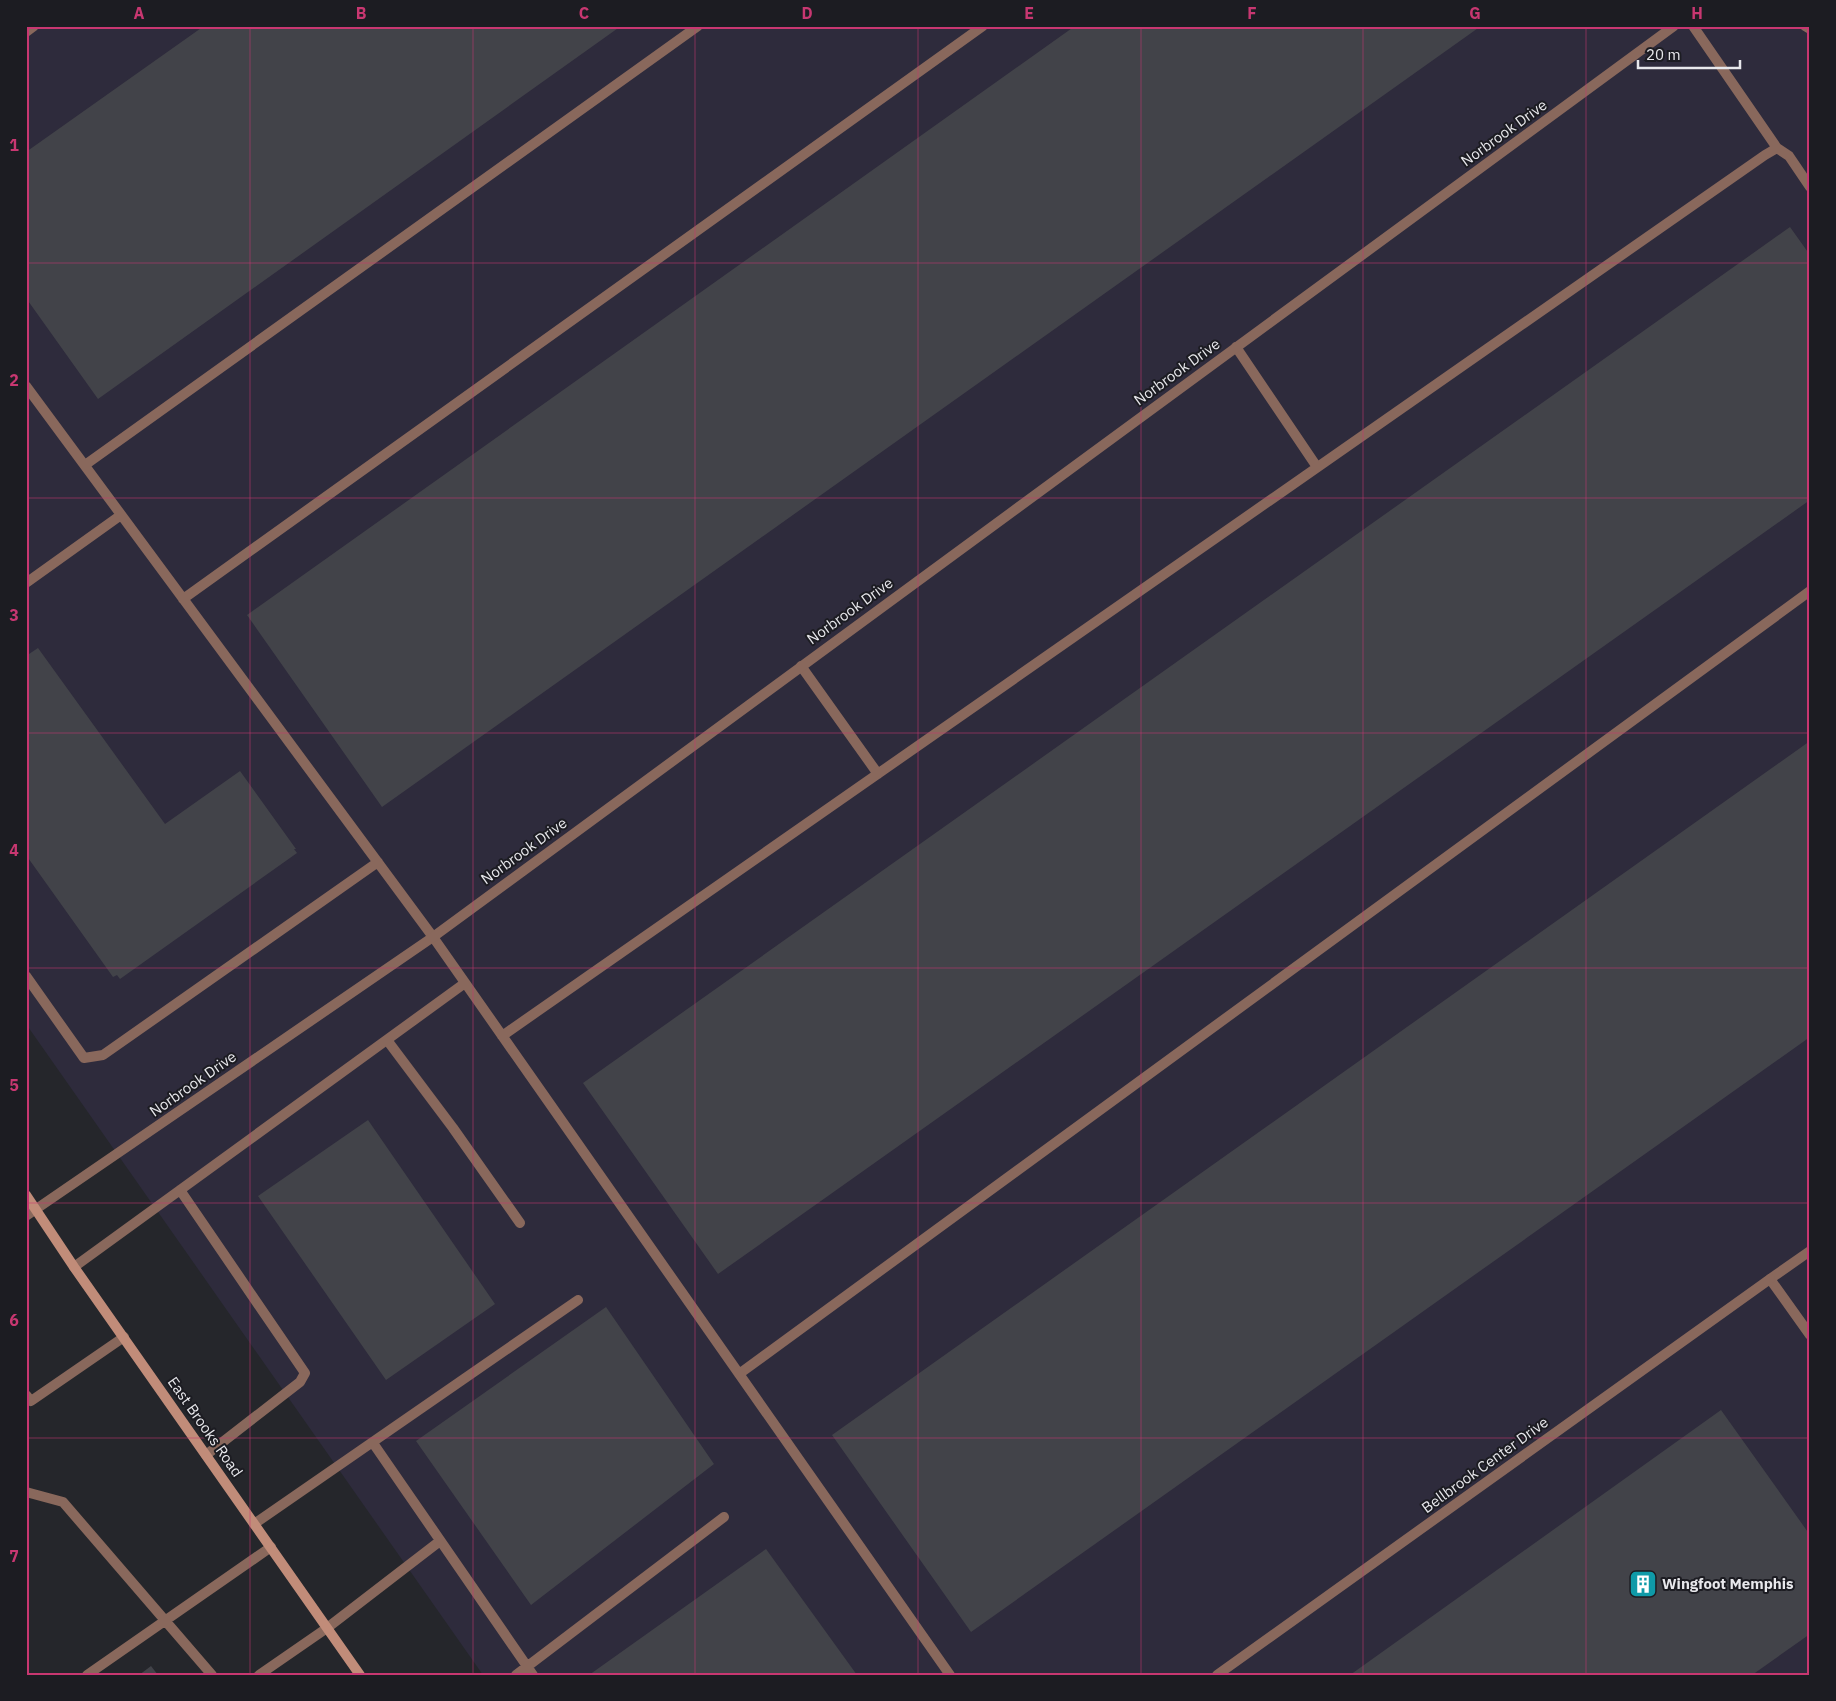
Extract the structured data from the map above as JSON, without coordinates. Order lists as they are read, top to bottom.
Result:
{
  "streets": {
    "main road": ["East Brooks Road"],
    "street": ["Norbrook Drive", "Bellbrook Center Drive"]
  },
  "crossings": [
    ["Norbrook Drive", "East Brooks Road"]
  ],
  "places": {
    "building": ["Wingfoot Memphis"]
  },
  "scale_bar": "20 m",
  "grid": {
    "columns": [
      "A",
      "B",
      "C",
      "D",
      "E",
      "F",
      "G",
      "H"
    ],
    "rows": [
      "1",
      "2",
      "3",
      "4",
      "5",
      "6",
      "7"
    ]
  }
}
